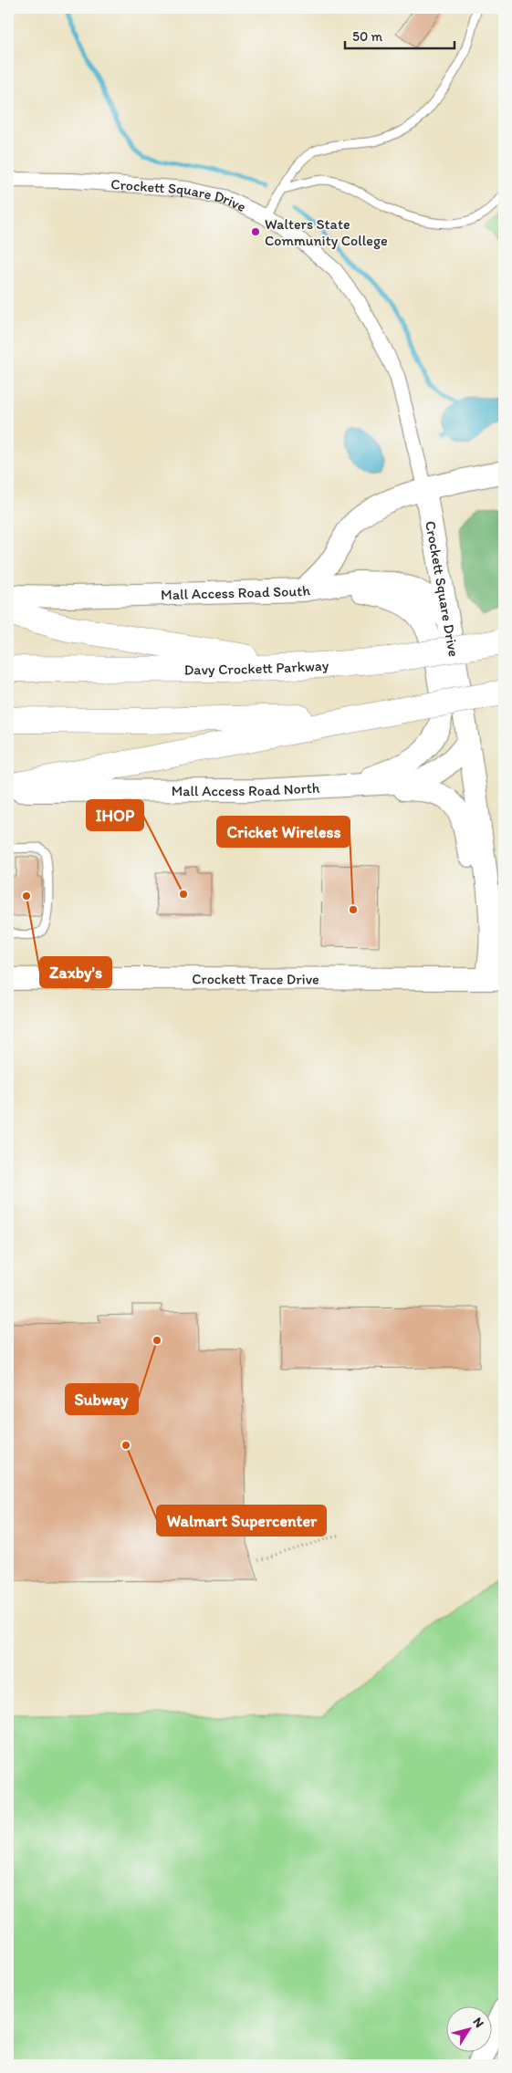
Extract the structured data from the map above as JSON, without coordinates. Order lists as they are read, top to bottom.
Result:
{
  "streets": {
    "highway": ["Davy Crockett Parkway"],
    "street": [
      "Crockett Square Drive",
      "Mall Access Road South",
      "Mall Access Road North",
      "Crockett Trace Drive"
    ]
  },
  "crossings": [
    ["Crockett Square Drive", "Mall Access Road South"],
    ["Crockett Square Drive", "Mall Access Road North"],
    ["Crockett Square Drive", "Crockett Trace Drive"]
  ],
  "places": [
    "Walters State Community College",
    "IHOP",
    "Zaxby's",
    "Cricket Wireless",
    "Subway",
    "Walmart Supercenter"
  ],
  "scale_bar": "50 m",
  "north": "top right"
}
